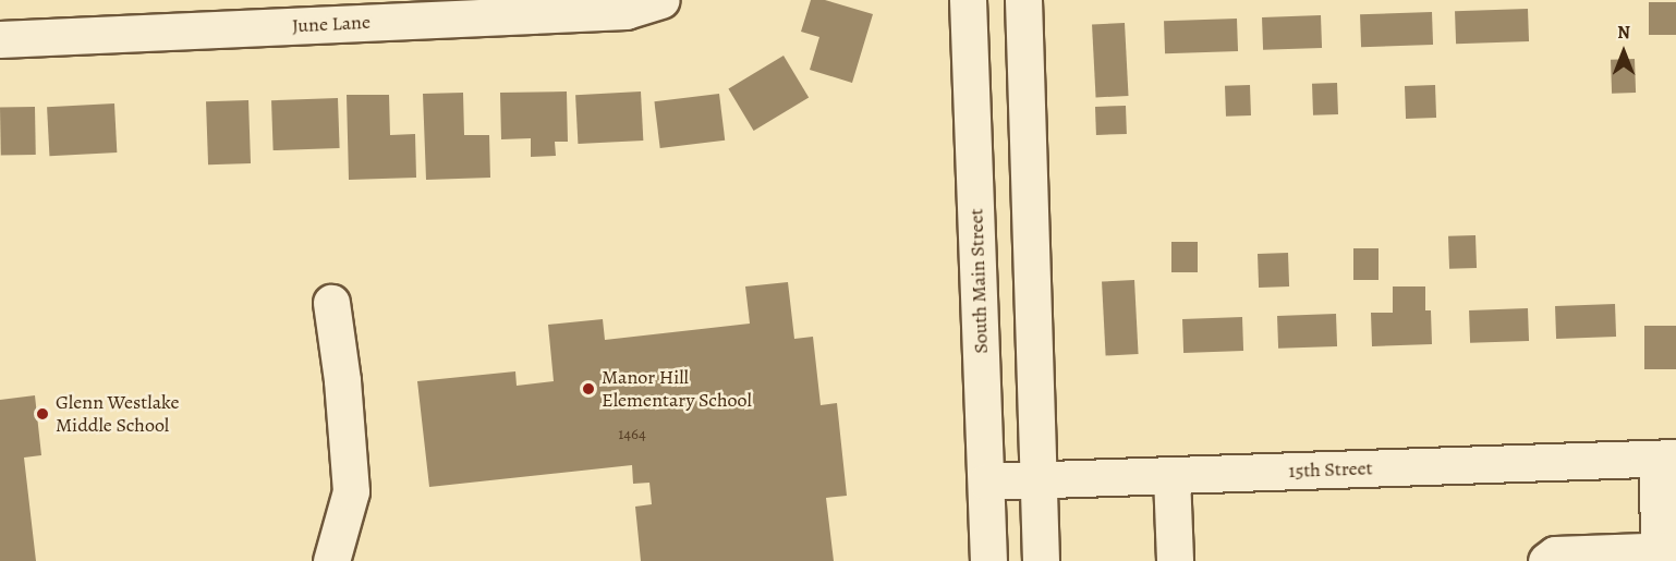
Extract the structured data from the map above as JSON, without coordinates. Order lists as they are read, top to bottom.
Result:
{
  "streets": {
    "street": ["June Lane", "South Main Street", "15th Street"]
  },
  "crossings": [
    ["South Main Street", "15th Street"]
  ],
  "places": ["Manor Hill Elementary School", "Glenn Westlake Middle School"],
  "house_numbers": ["1464"],
  "north": "top"
}
